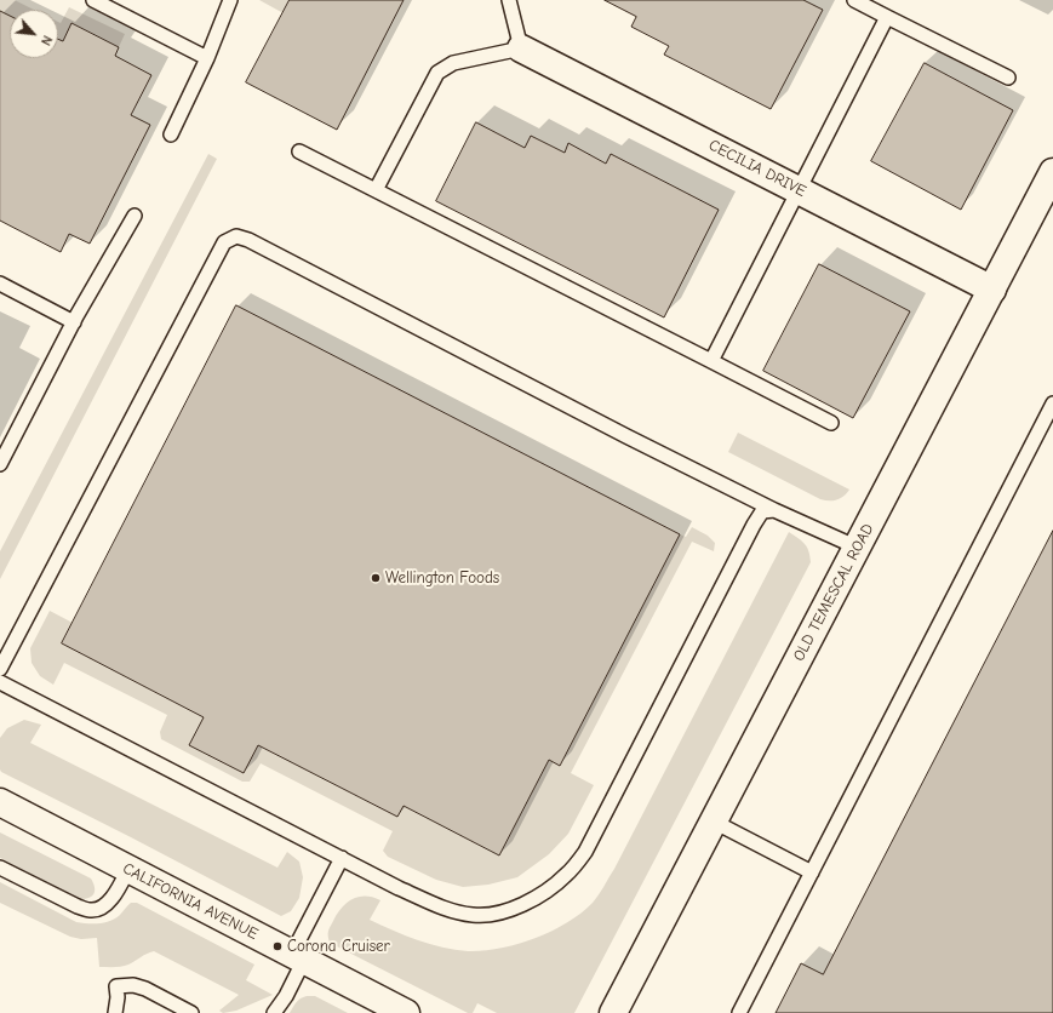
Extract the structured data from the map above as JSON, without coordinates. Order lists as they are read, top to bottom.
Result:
{
  "streets": {
    "street": ["CECILIA DRIVE", "OLD TEMESCAL ROAD", "CALIFORNIA AVENUE"]
  },
  "crossings": [
    ["CECILIA DRIVE", "OLD TEMESCAL ROAD"]
  ],
  "places": ["Wellington Foods", "Corona Cruiser"],
  "north": "bottom right"
}
